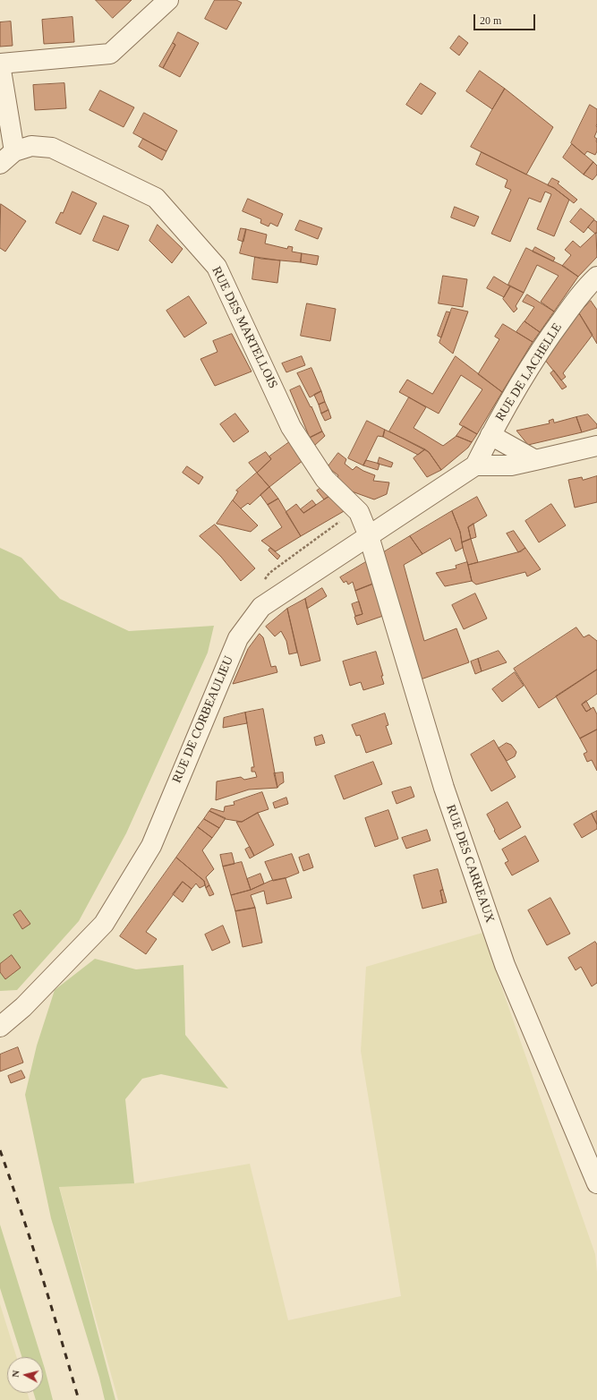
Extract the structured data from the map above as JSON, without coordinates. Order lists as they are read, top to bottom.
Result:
{
  "streets": {
    "street": [
      "RUE DES MARTELLOIS",
      "RUE DE LACHELLE",
      "RUE DE CORBEAULIEU",
      "RUE DES CARREAUX"
    ]
  },
  "crossings": [
    ["RUE DES MARTELLOIS", "RUE DE CORBEAULIEU"],
    ["RUE DES MARTELLOIS", "RUE DES CARREAUX"],
    ["RUE DE LACHELLE", "RUE DE CORBEAULIEU"],
    ["RUE DE CORBEAULIEU", "RUE DES CARREAUX"]
  ],
  "scale_bar": "20 m",
  "north": "left"
}
